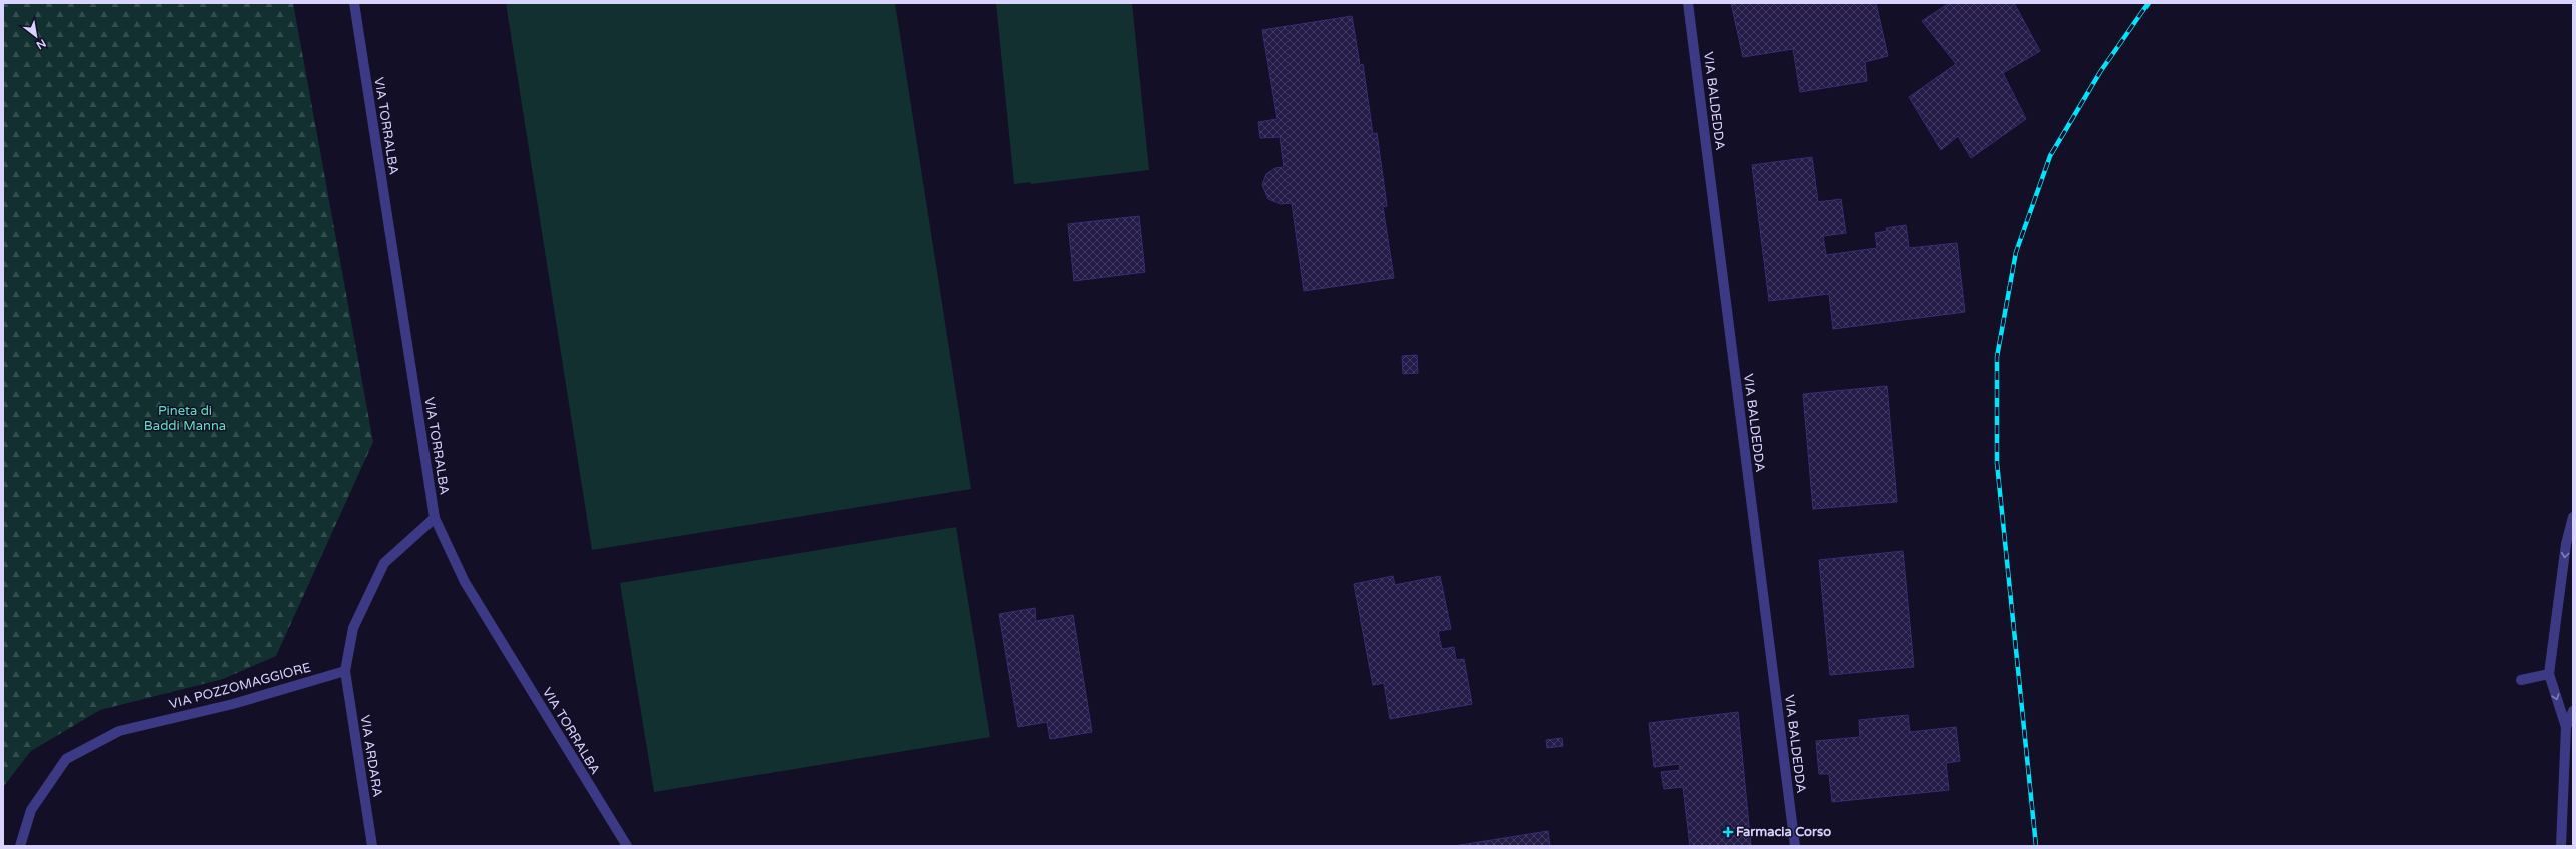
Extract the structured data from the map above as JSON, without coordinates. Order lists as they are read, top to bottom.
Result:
{
  "streets": {
    "street": [
      "VIA BALDEDDA",
      "VIA TORRALBA",
      "VIA POZZOMAGGIORE",
      "VIA ARDARA"
    ]
  },
  "crossings": [
    ["VIA POZZOMAGGIORE", "VIA ARDARA"]
  ],
  "parks": ["Pineta di Baddi Manna"],
  "places": {
    "health": ["Farmacia Corso"]
  },
  "north": "bottom right"
}
